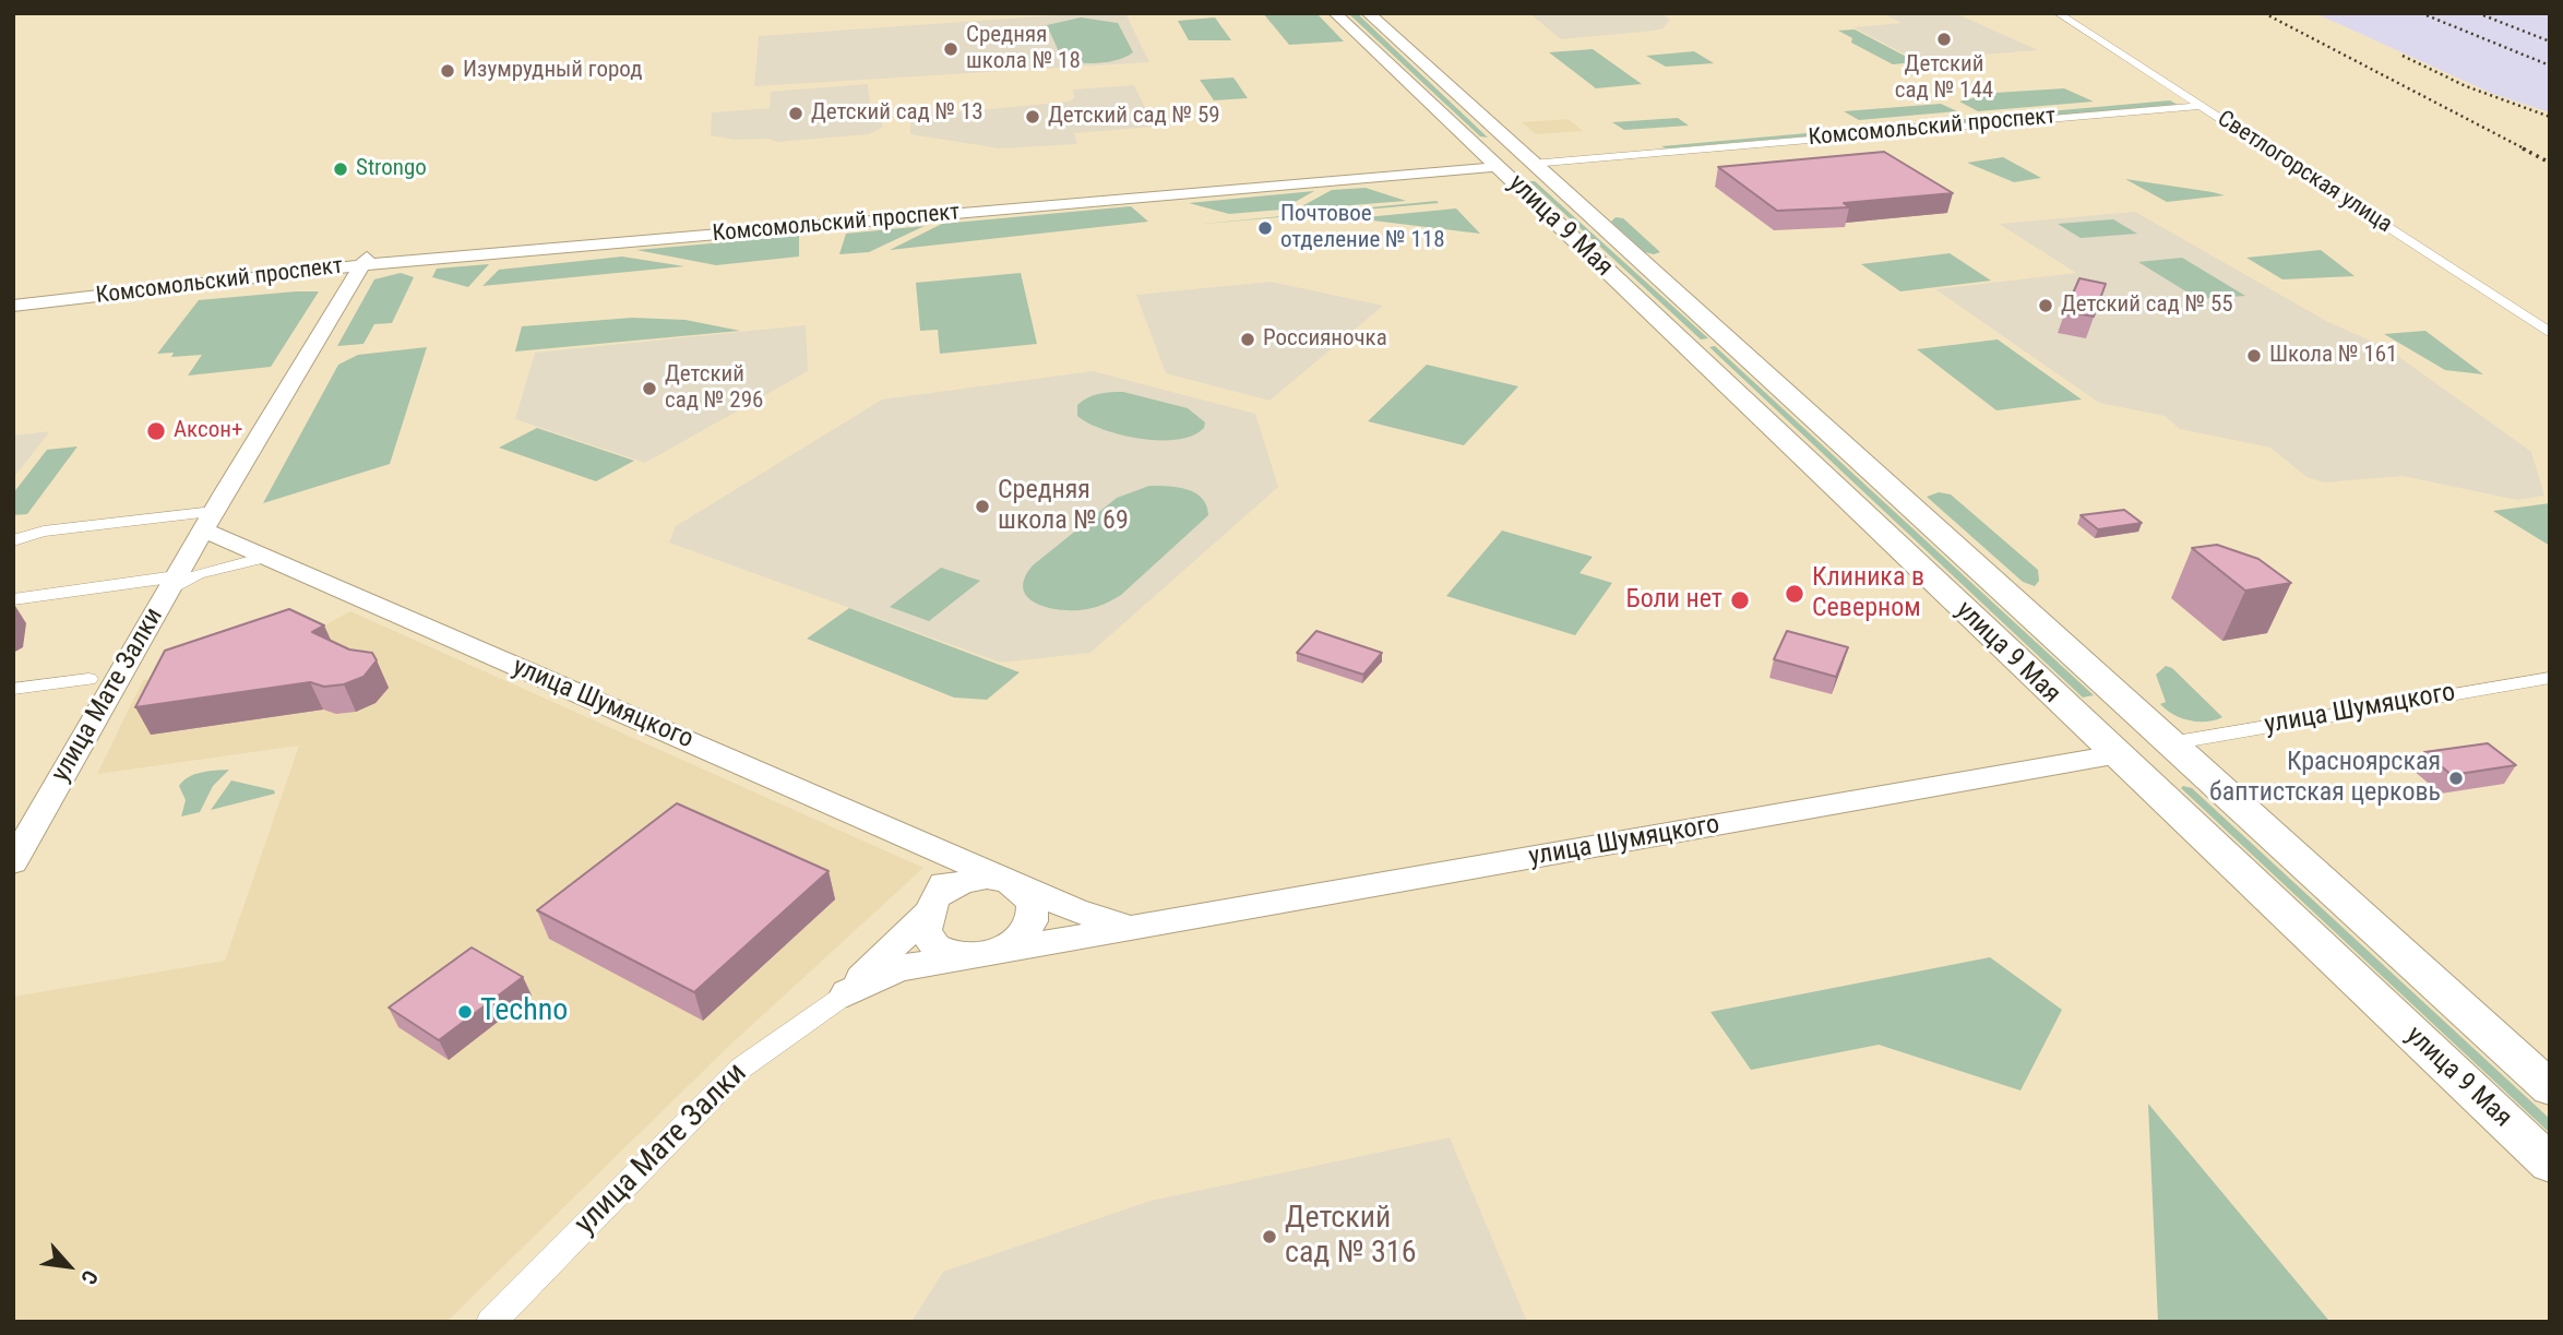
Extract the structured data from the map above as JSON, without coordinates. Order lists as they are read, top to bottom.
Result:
{
  "streets": {
    "main road": ["Комсомольский проспект", "улица 9 Мая"],
    "street": ["Светлогорская улица", "улица Мате Залки", "улица Шумяцкого"]
  },
  "crossings": [
    ["Комсомольский проспект", "Светлогорская улица"],
    ["Комсомольский проспект", "улица 9 Мая"],
    ["Комсомольский проспект", "улица Мате Залки"],
    ["улица 9 Мая", "улица Шумяцкого"],
    ["улица Мате Залки", "улица Шумяцкого"]
  ],
  "places": [
    "Детский сад № 144",
    "Средняя школа № 18",
    "Изумрудный город",
    "Детский сад № 13",
    "Детский сад № 59",
    "Strongo",
    "Почтовое отделение № 118",
    "Детский сад № 55",
    "Россияночка",
    "Школа № 161",
    "Детский сад № 296",
    "Аксон+",
    "Средняя школа № 69",
    "Клиника в Северном",
    "Боли нет",
    "Красноярская баптистская церковь",
    "Techno",
    "Детский сад № 316"
  ],
  "north": "bottom right"
}
